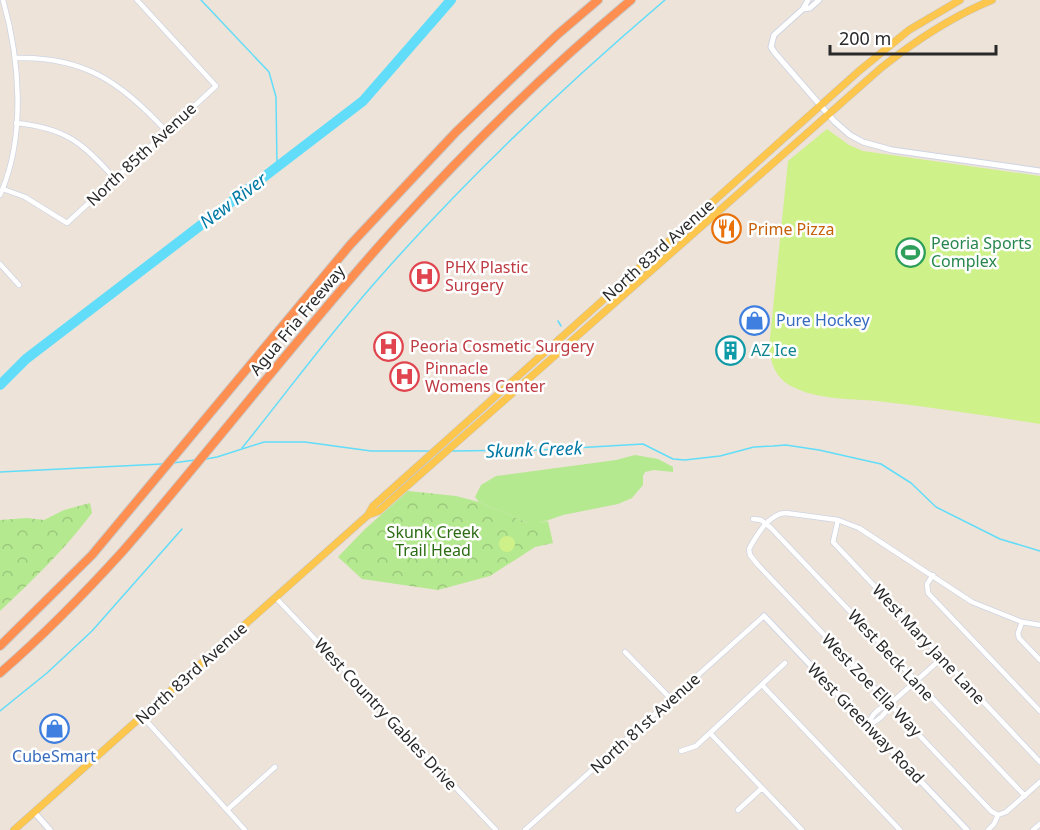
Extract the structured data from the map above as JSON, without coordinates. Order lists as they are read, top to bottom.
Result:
{
  "streets": {
    "highway": ["Agua Fria Freeway"],
    "main road": ["North 83rd Avenue"],
    "street": [
      "North 85th Avenue",
      "West Mary Jane Lane",
      "West Beck Lane",
      "West Zoe Ella Way",
      "West Country Gables Drive",
      "North 81st Avenue",
      "West Greenway Road"
    ]
  },
  "crossings": [
    ["North 83rd Avenue", "West Country Gables Drive"],
    ["West Beck Lane", "West Zoe Ella Way"],
    ["North 81st Avenue", "West Greenway Road"]
  ],
  "water": ["New River", "Skunk Creek"],
  "parks": ["Skunk Creek Trail Head"],
  "places": {
    "restaurant": ["Prime Pizza"],
    "sports": ["Peoria Sports Complex"],
    "hospital": ["PHX Plastic Surgery", "Peoria Cosmetic Surgery", "Pinnacle Womens Center"],
    "shop": ["Pure Hockey", "CubeSmart"],
    "building": ["AZ Ice"]
  },
  "scale_bar": "200 m"
}
